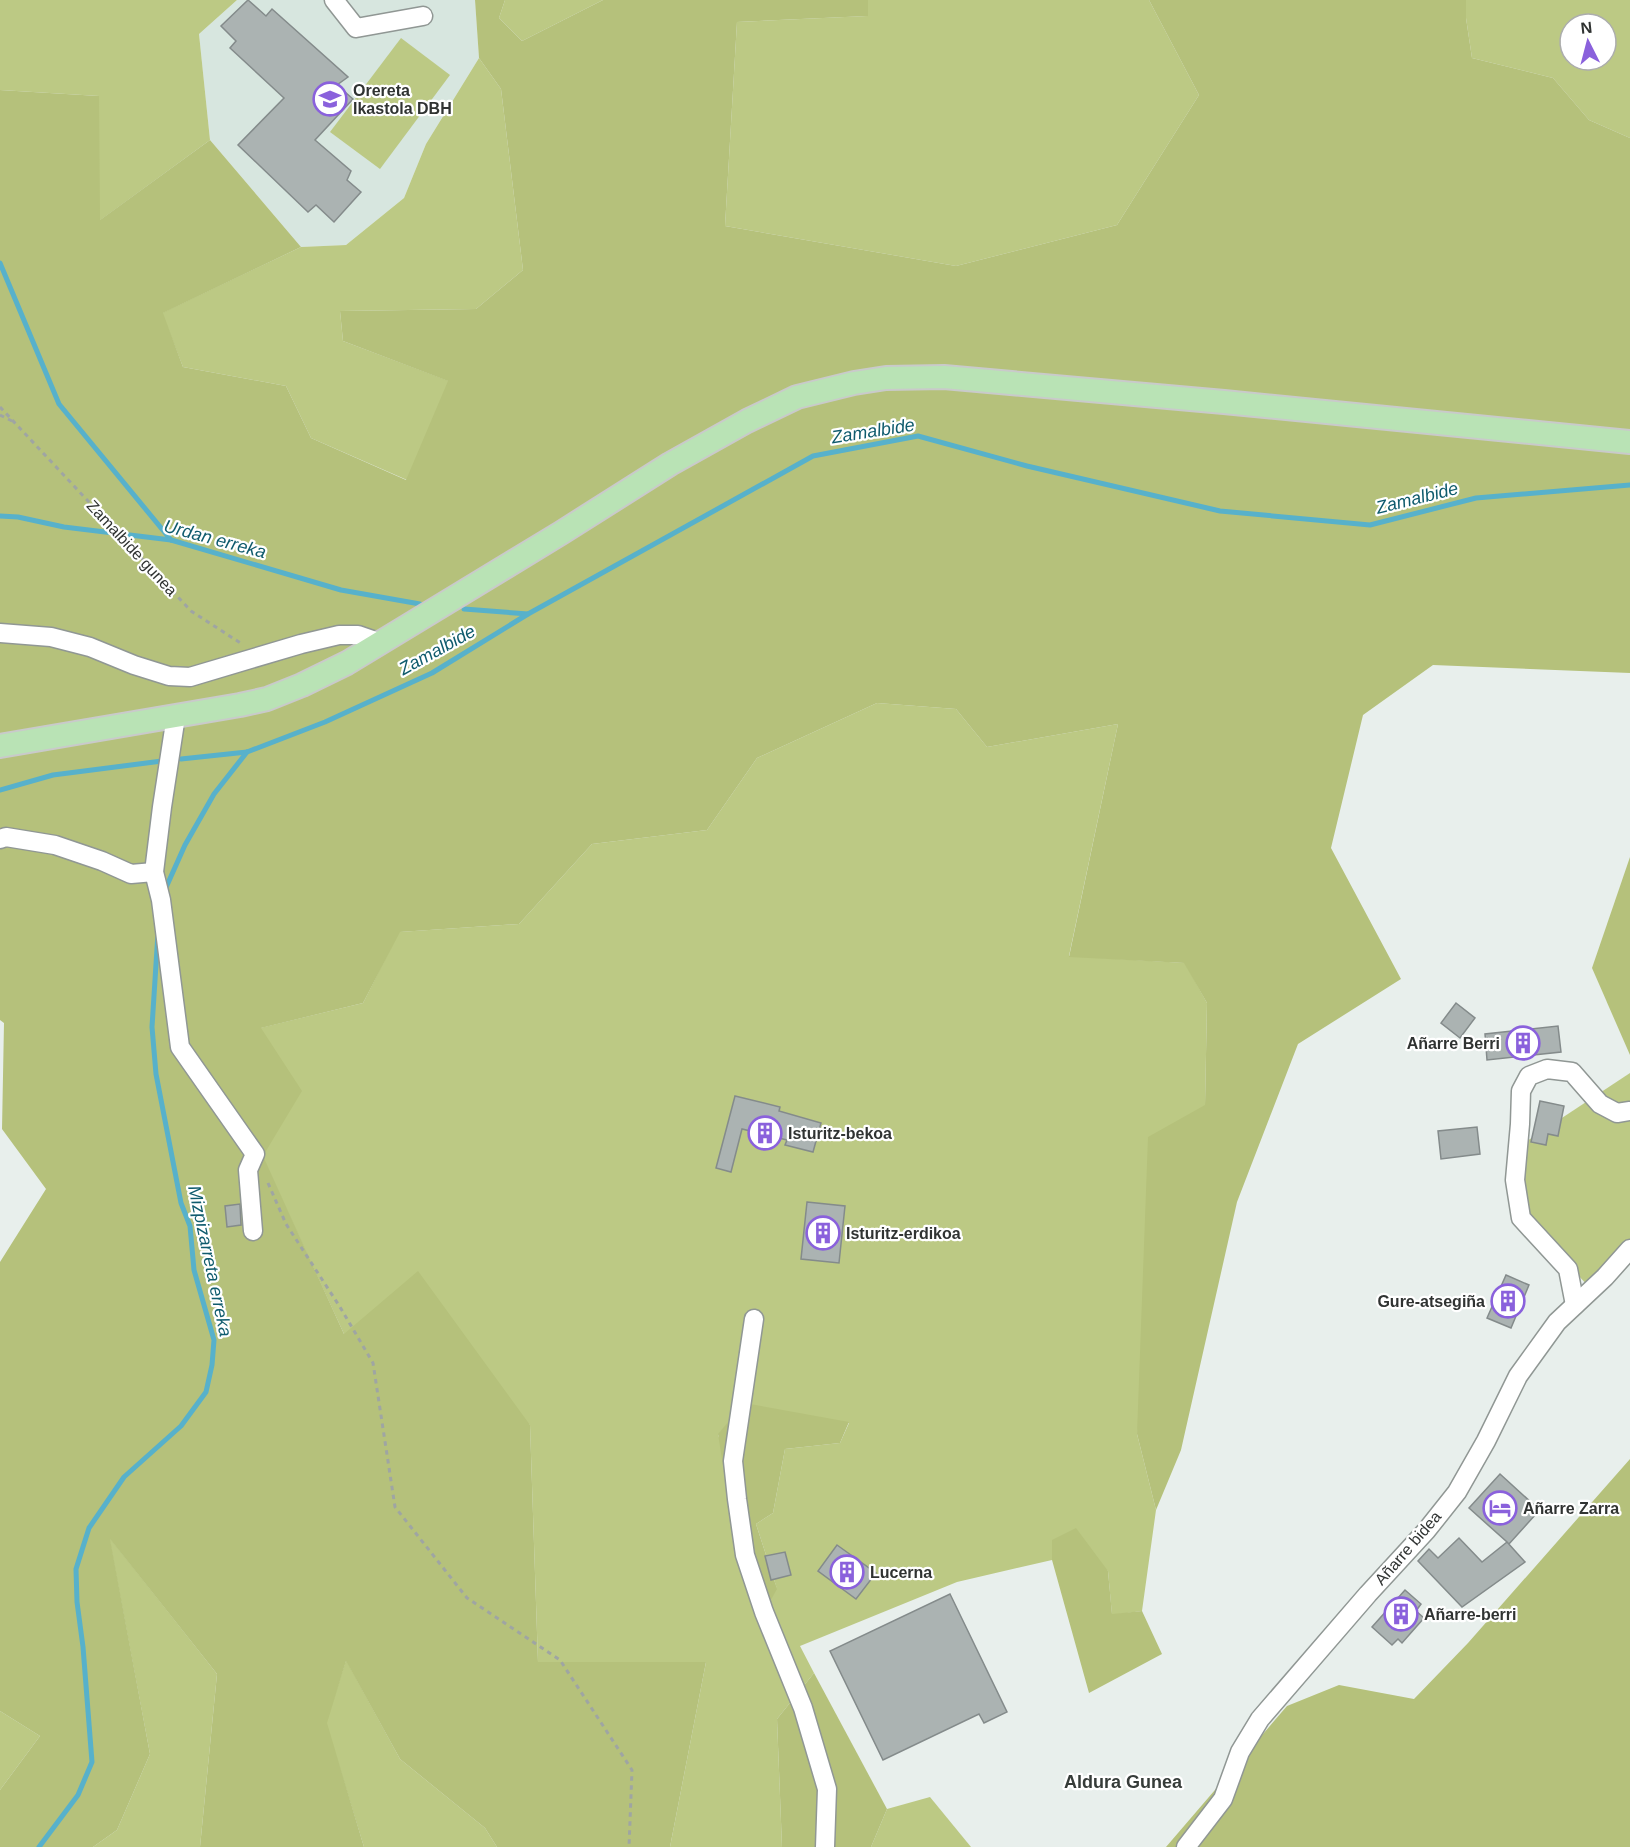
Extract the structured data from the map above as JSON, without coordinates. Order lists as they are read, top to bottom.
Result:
{
  "streets": {
    "street": ["Añarre bidea"],
    "path": ["Zamalbide gunea"]
  },
  "districts": ["Aldura Gunea"],
  "water": ["Zamalbide", "Urdan erreka", "Mizpizarreta erreka"],
  "places": {
    "school or university": ["Orereta Ikastola DBH"],
    "building": [
      "Añarre Berri",
      "Isturitz-bekoa",
      "Isturitz-erdikoa",
      "Gure-atsegiña",
      "Lucerna",
      "Añarre-berri"
    ],
    "hotel": ["Añarre Zarra"]
  },
  "north": "top"
}
